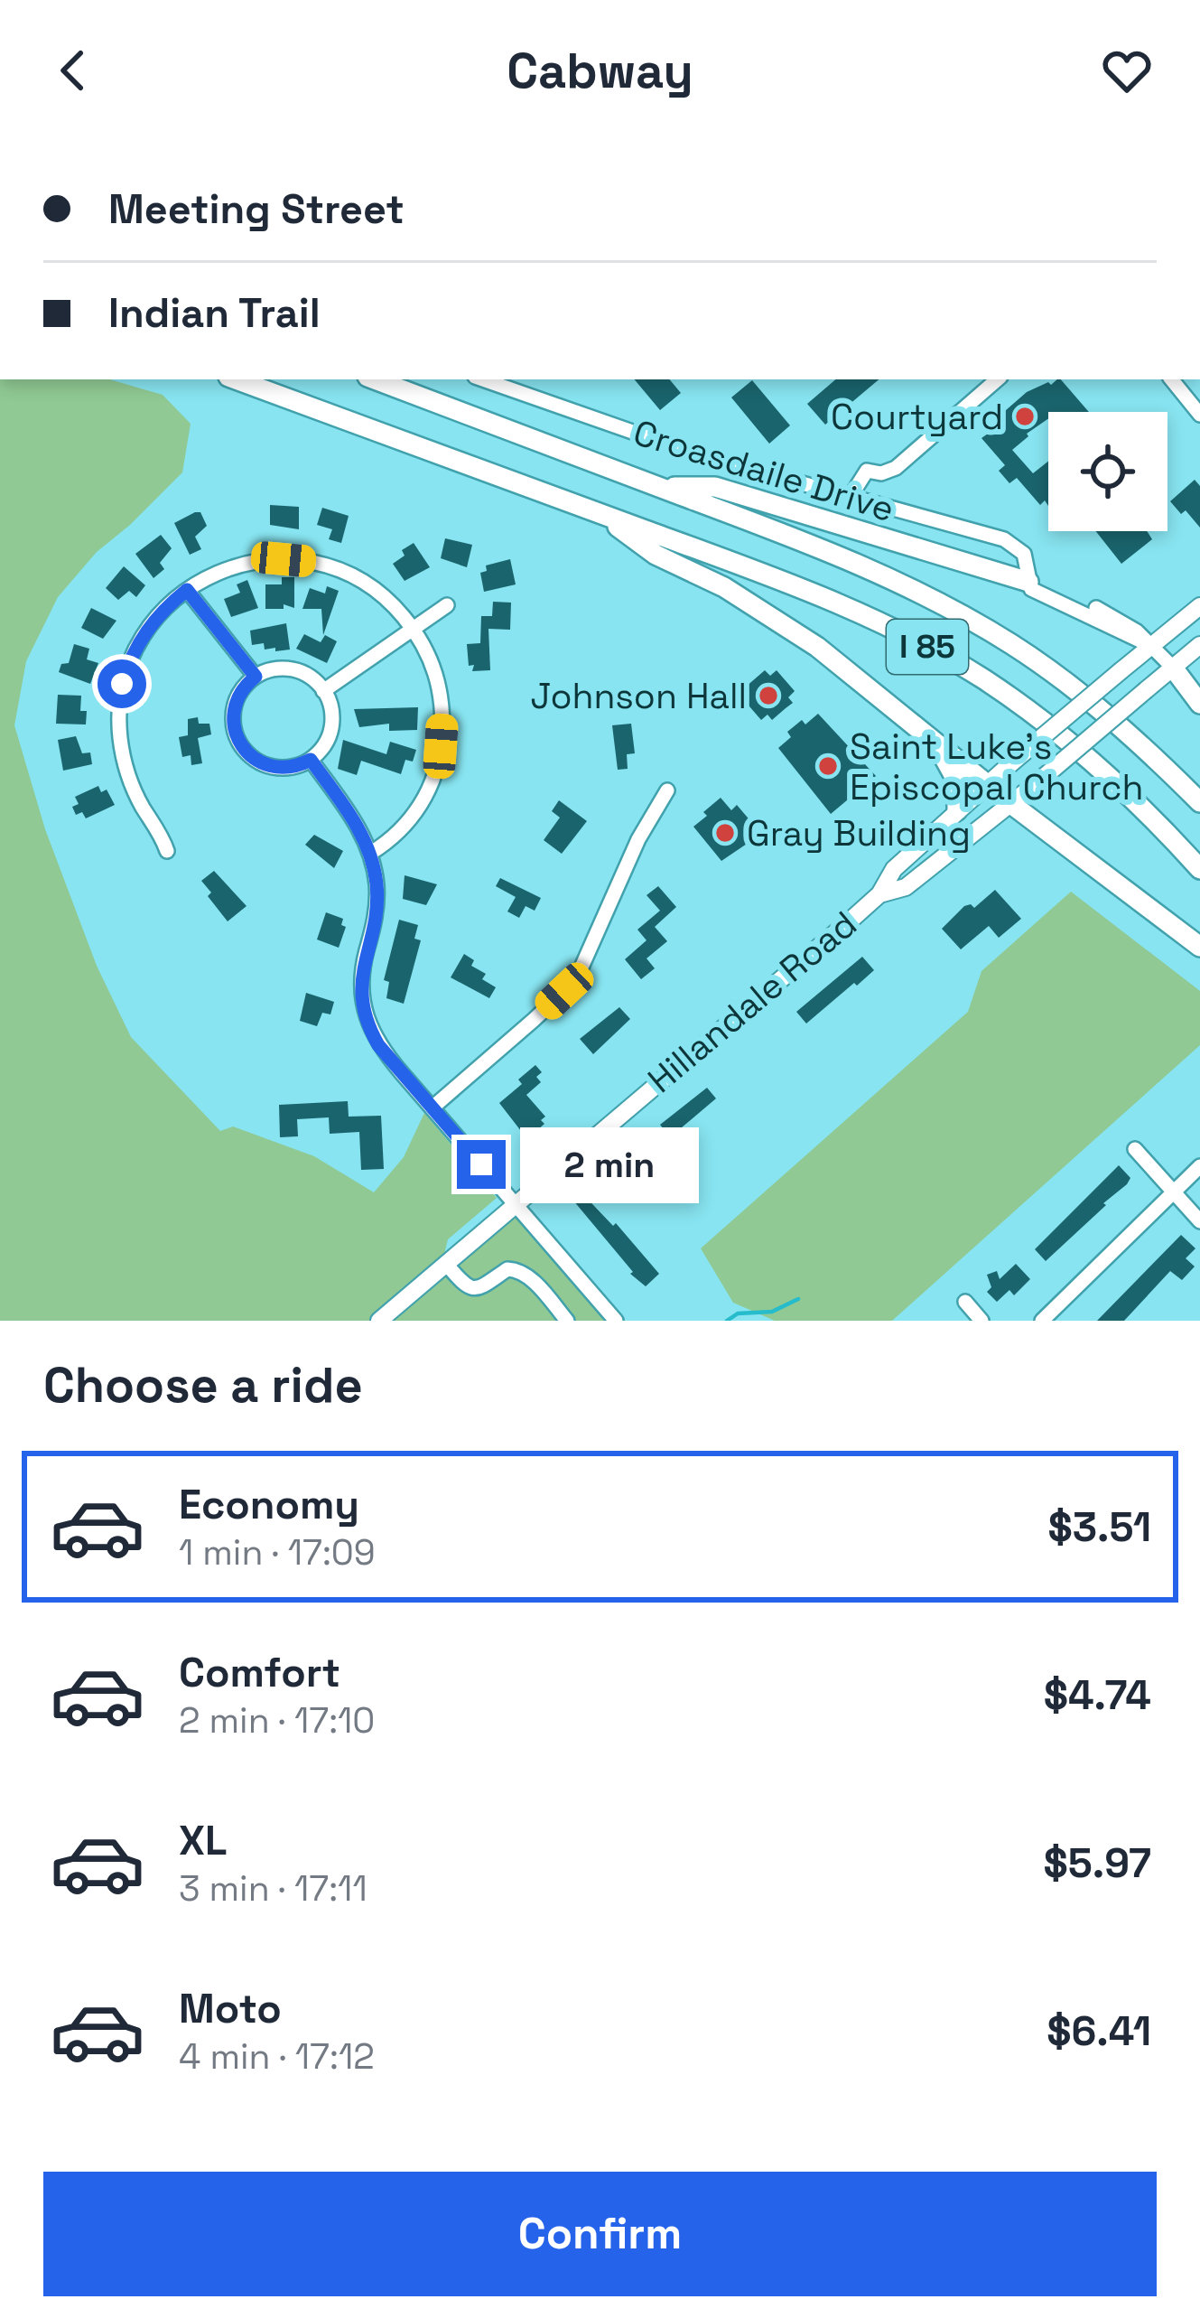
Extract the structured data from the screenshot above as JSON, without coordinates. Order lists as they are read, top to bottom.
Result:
{
  "streets": {
    "highway": ["I 85"],
    "main road": ["Hillandale Road"],
    "street": ["Croasdaile Drive"]
  },
  "places": [
    "Courtyard",
    "Johnson Hall",
    "Saint Luke's Episcopal Church",
    "Gray Building"
  ],
  "page": {
    "header": "Cabway",
    "banner": ["Meeting Street", "Indian Trail"],
    "bubble": "2 min",
    "heading": "Choose a ride",
    "list": [
      {
        "name": "Economy",
        "note": "1 min · 17:09",
        "value": "$3.51"
      },
      {
        "name": "Comfort",
        "note": "2 min · 17:10",
        "value": "$4.74"
      },
      {
        "name": "XL",
        "note": "3 min · 17:11",
        "value": "$5.97"
      },
      {
        "name": "Moto",
        "note": "4 min · 17:12",
        "value": "$6.41"
      }
    ],
    "buttons": "Confirm"
  }
}
